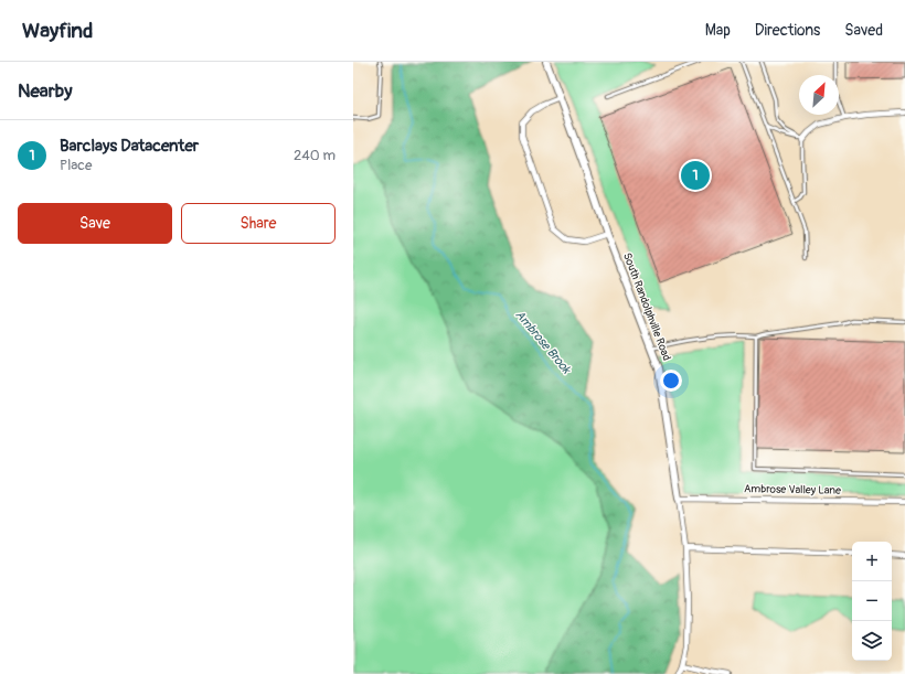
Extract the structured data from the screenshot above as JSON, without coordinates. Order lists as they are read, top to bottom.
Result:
{
  "streets": {
    "street": ["South Randolphville Road", "Ambrose Valley Lane"]
  },
  "crossings": [
    ["South Randolphville Road", "Ambrose Valley Lane"]
  ],
  "water": ["Ambrose Brook"],
  "north": "top right",
  "page": {
    "header": "Wayfind",
    "nav": ["Map", "Directions", "Saved"],
    "heading": "Nearby",
    "list": [
      {
        "mark": "1",
        "name": "Barclays Datacenter",
        "note": "Place",
        "value": "240 m"
      }
    ],
    "pins": "1",
    "buttons": ["Save", "Share"],
    "map_buttons": ["+", "−"]
  }
}
